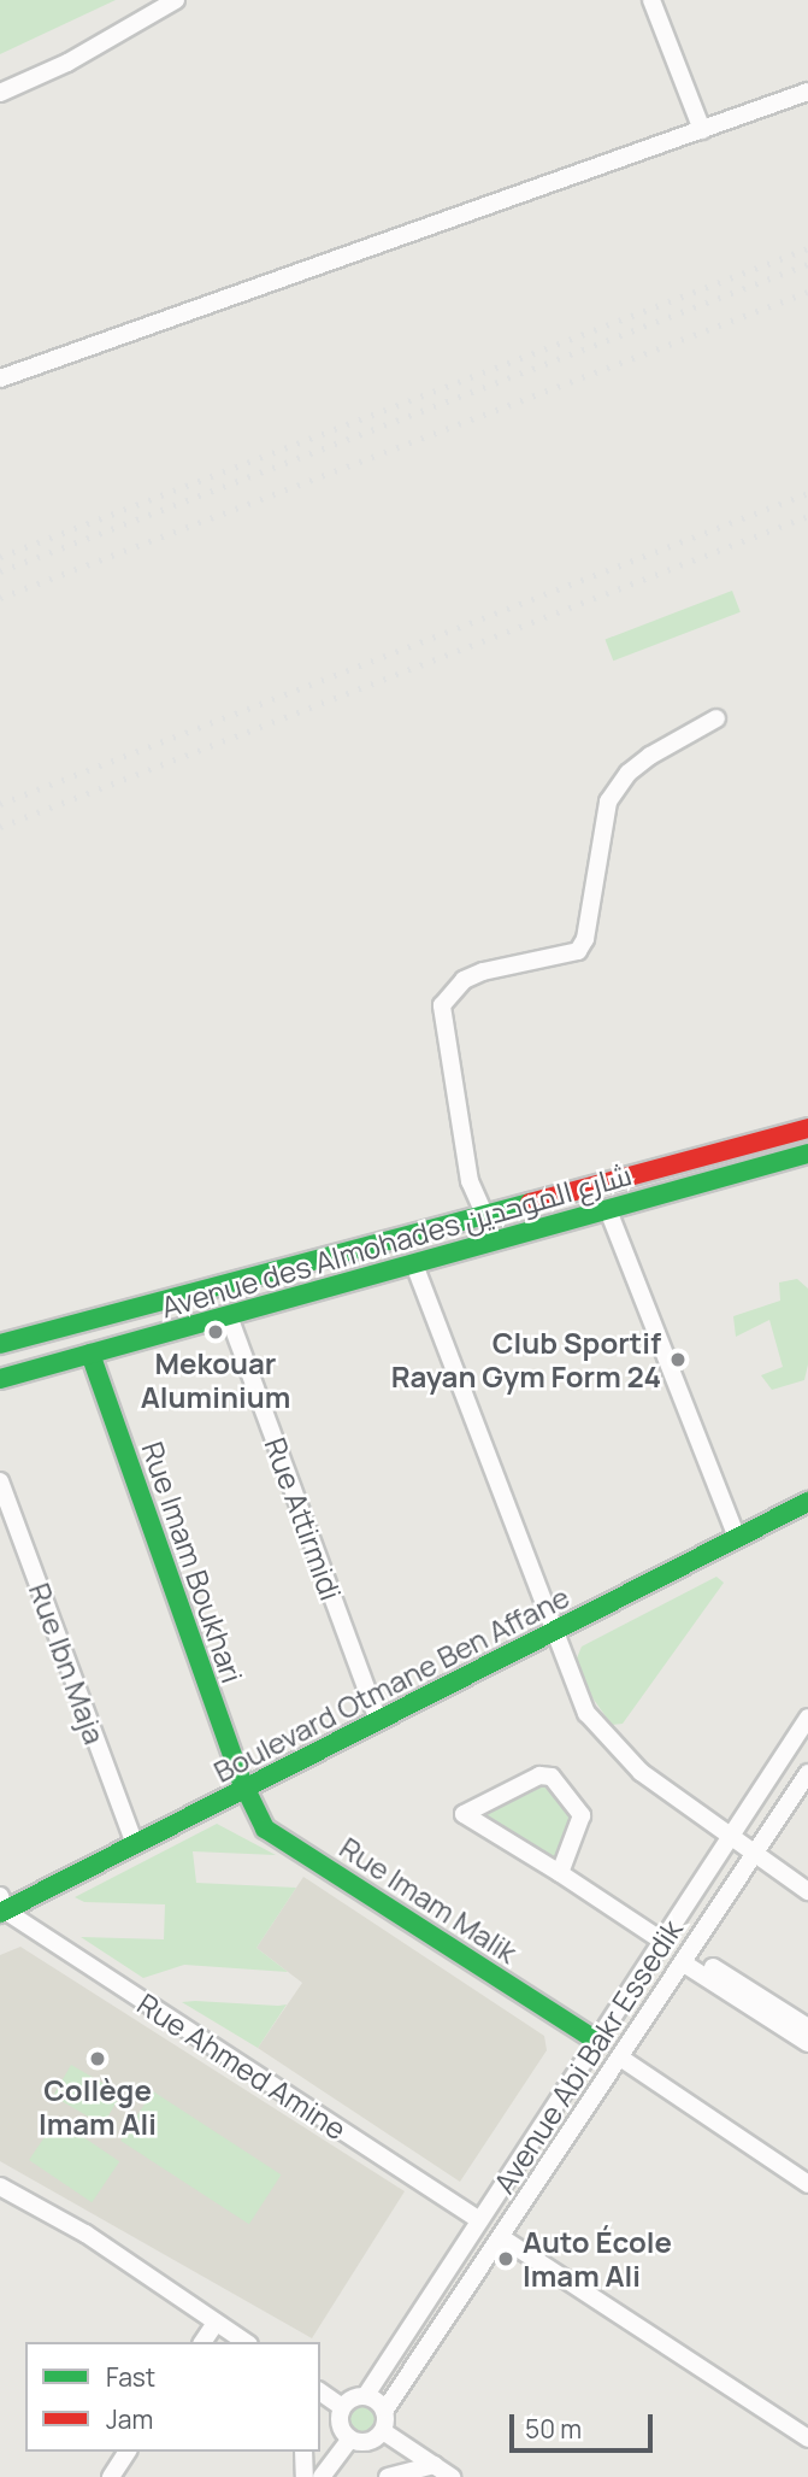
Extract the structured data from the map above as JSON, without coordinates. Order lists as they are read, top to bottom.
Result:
{
  "streets": {
    "street": [
      "Avenue des Almohades شارع الموحدين",
      "Rue Attirmidi",
      "Rue Imam Boukhari",
      "Rue Ibn Maja",
      "Boulevard Otmane Ben Affane",
      "Rue Imam Malik",
      "Avenue Abi Bakr Essedik",
      "Rue Ahmed Amine"
    ]
  },
  "crossings": [
    ["Avenue des Almohades شارع الموحدين", "Rue Attirmidi"],
    ["Avenue des Almohades شارع الموحدين", "Rue Imam Boukhari"],
    ["Rue Attirmidi", "Boulevard Otmane Ben Affane"],
    ["Rue Imam Boukhari", "Boulevard Otmane Ben Affane"],
    ["Rue Imam Boukhari", "Rue Imam Malik"],
    ["Rue Ibn Maja", "Boulevard Otmane Ben Affane"],
    ["Boulevard Otmane Ben Affane", "Rue Imam Malik"],
    ["Boulevard Otmane Ben Affane", "Rue Ahmed Amine"],
    ["Rue Imam Malik", "Avenue Abi Bakr Essedik"],
    ["Avenue Abi Bakr Essedik", "Rue Ahmed Amine"]
  ],
  "places": [
    "Mekouar Aluminium",
    "Club Sportif Rayan Gym Form 24",
    "Collège Imam Ali",
    "Auto École Imam Ali"
  ],
  "legend": ["Fast", "Jam"],
  "scale_bar": "50 m"
}
